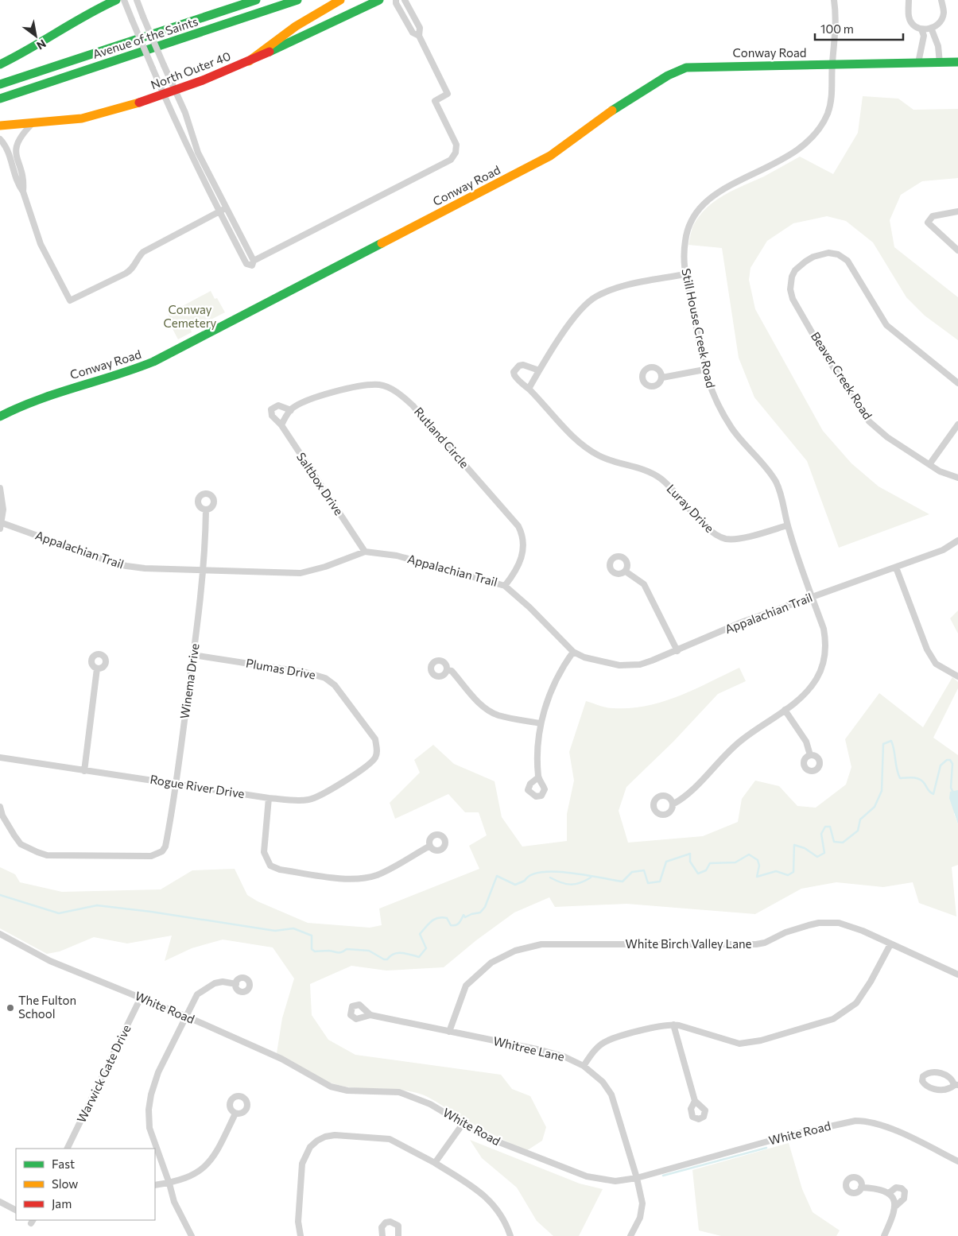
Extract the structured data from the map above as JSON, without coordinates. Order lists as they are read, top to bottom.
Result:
{
  "streets": {
    "main road": ["Avenue of the Saints", "Conway Road", "North Outer 40"],
    "street": [
      "Still House Creek Road",
      "Beaver Creek Road",
      "Rutland Circle",
      "Saltbox Drive",
      "Luray Drive",
      "Appalachian Trail",
      "Plumas Drive",
      "Winema Drive",
      "Rogue River Drive",
      "White Birch Valley Lane",
      "White Road",
      "Whitree Lane",
      "Warwick Gate Drive"
    ]
  },
  "crossings": [
    ["Conway Road", "Still House Creek Road"],
    ["Still House Creek Road", "Luray Drive"],
    ["Still House Creek Road", "Appalachian Trail"],
    ["Rutland Circle", "Saltbox Drive"],
    ["Rutland Circle", "Appalachian Trail"],
    ["Saltbox Drive", "Appalachian Trail"],
    ["Appalachian Trail", "Winema Drive"],
    ["Plumas Drive", "Winema Drive"],
    ["Plumas Drive", "Rogue River Drive"],
    ["Winema Drive", "Rogue River Drive"],
    ["White Birch Valley Lane", "Whitree Lane"],
    ["White Road", "Whitree Lane"],
    ["White Road", "Warwick Gate Drive"]
  ],
  "parks": ["Conway Cemetery"],
  "places": ["The Fulton School"],
  "legend": ["Fast", "Slow", "Jam"],
  "scale_bar": "100 m",
  "north": "bottom right"
}
